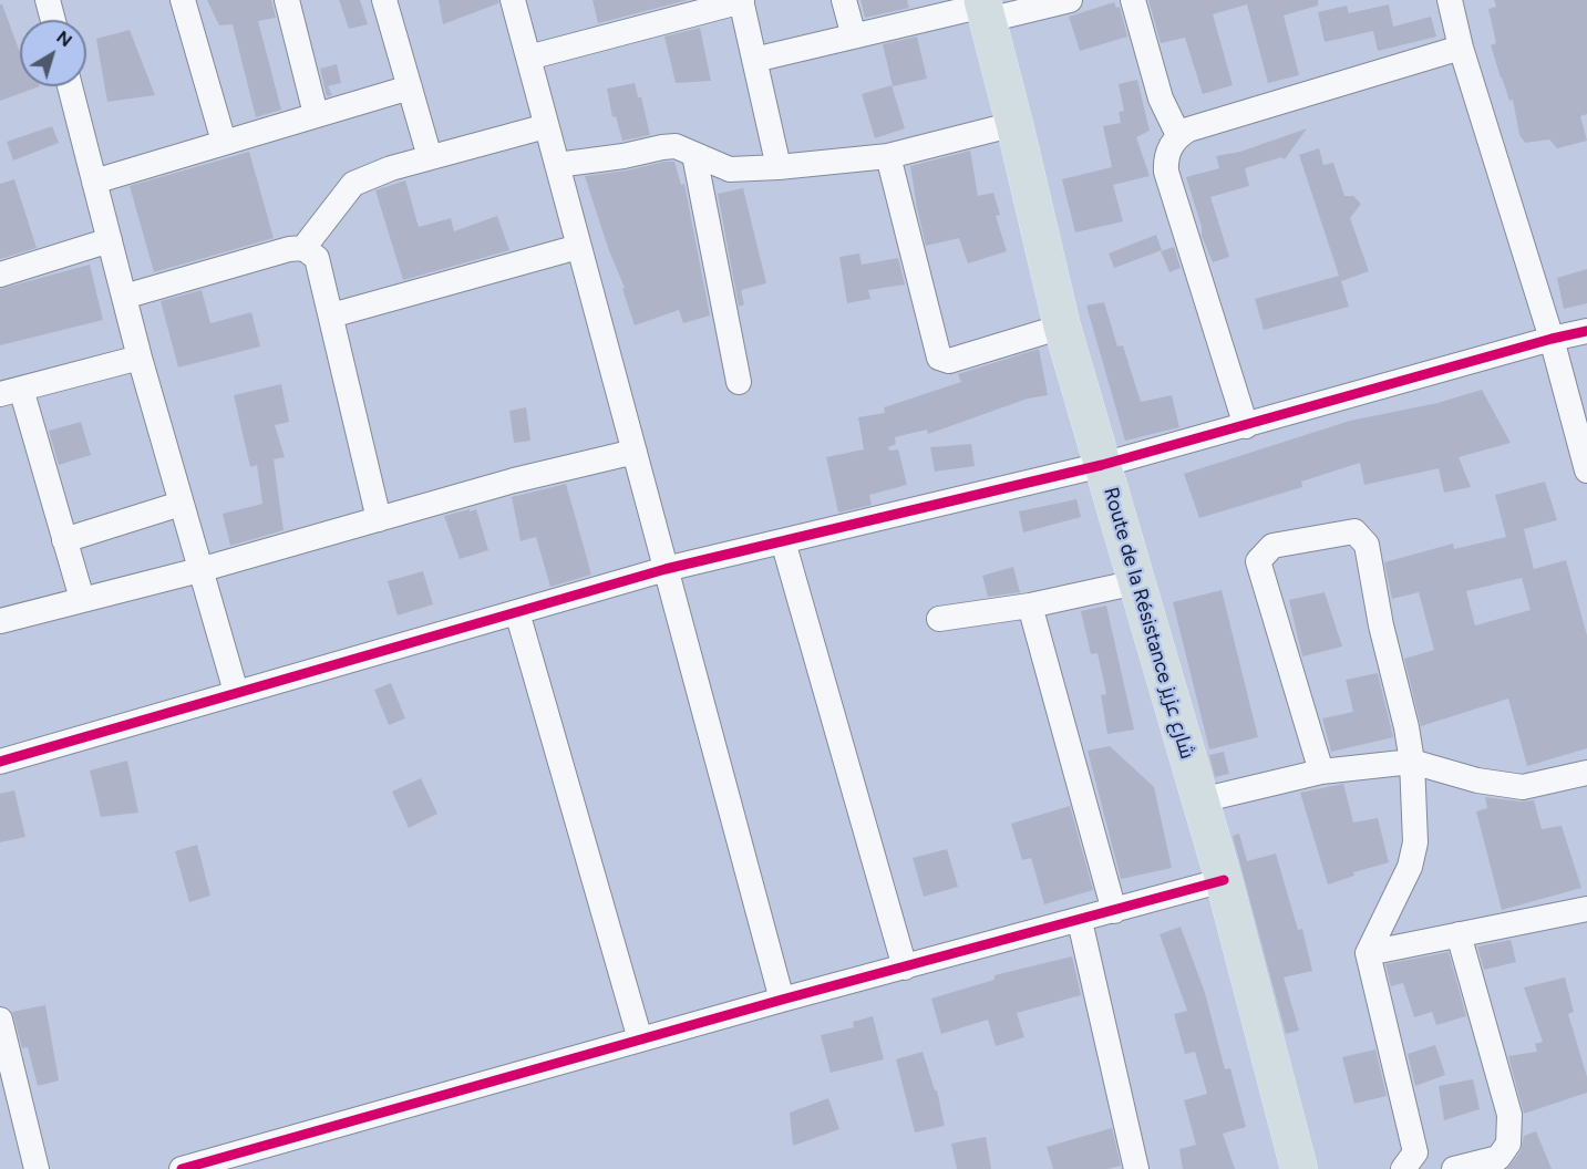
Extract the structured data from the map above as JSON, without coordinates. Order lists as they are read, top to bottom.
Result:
{
  "streets": {
    "main road": ["Route de la Résistance شارع عزيز"]
  },
  "north": "top right"
}
